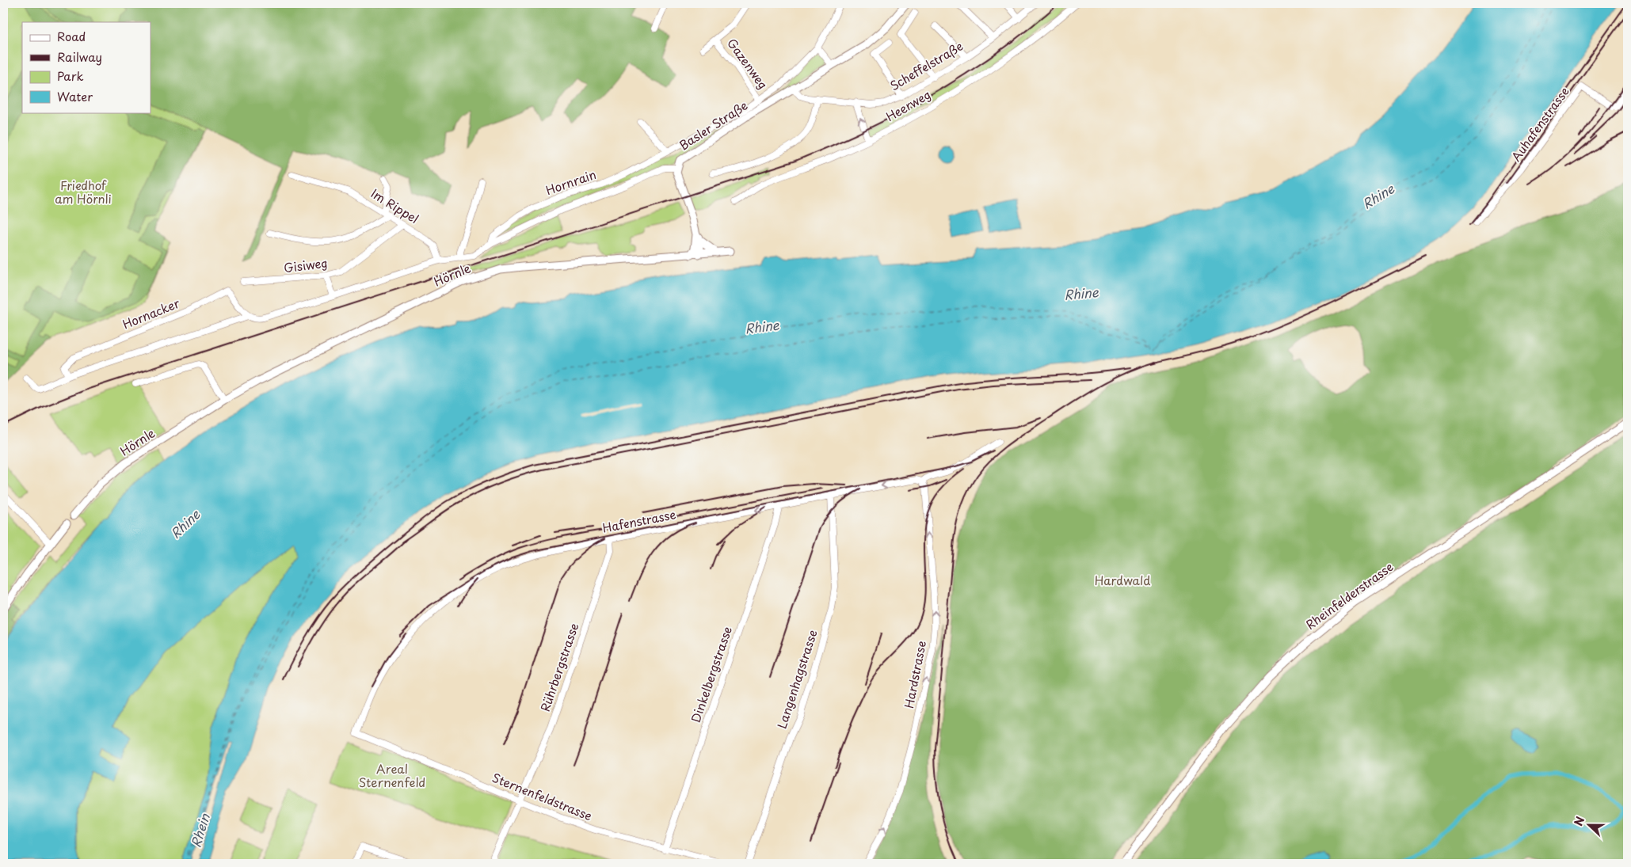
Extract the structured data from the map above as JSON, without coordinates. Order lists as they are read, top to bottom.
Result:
{
  "streets": {
    "main road": ["Basler Straße", "Hörnle", "Rheinfelderstrasse"],
    "street": [
      "Gazenweg",
      "Scheffelstraße",
      "Heerweg",
      "Auhafenstrasse",
      "Hornrain",
      "Im Rippel",
      "Gisiweg",
      "Hornacker",
      "Hafenstrasse",
      "Rührbergstrasse",
      "Dinkelbergstrasse",
      "Hardstrasse",
      "Langenhagstrasse",
      "Sternenfeldstrasse"
    ]
  },
  "crossings": [
    ["Gazenweg", "Hornrain"],
    ["Scheffelstraße", "Basler Straße"],
    ["Basler Straße", "Hornrain"],
    ["Im Rippel", "Gisiweg"],
    ["Hafenstrasse", "Rührbergstrasse"],
    ["Hafenstrasse", "Dinkelbergstrasse"],
    ["Hafenstrasse", "Hardstrasse"],
    ["Hafenstrasse", "Langenhagstrasse"],
    ["Hafenstrasse", "Sternenfeldstrasse"],
    ["Rührbergstrasse", "Sternenfeldstrasse"],
    ["Dinkelbergstrasse", "Sternenfeldstrasse"]
  ],
  "one_way": ["Hafenstrasse", "Hardstrasse"],
  "water": ["Rhine", "Rhein"],
  "parks": ["Friedhof am Hörnli", "Hardwald", "Areal Sternenfeld"],
  "legend": [
    "Road",
    "Railway",
    "Park",
    "Water"
  ],
  "north": "left"
}
